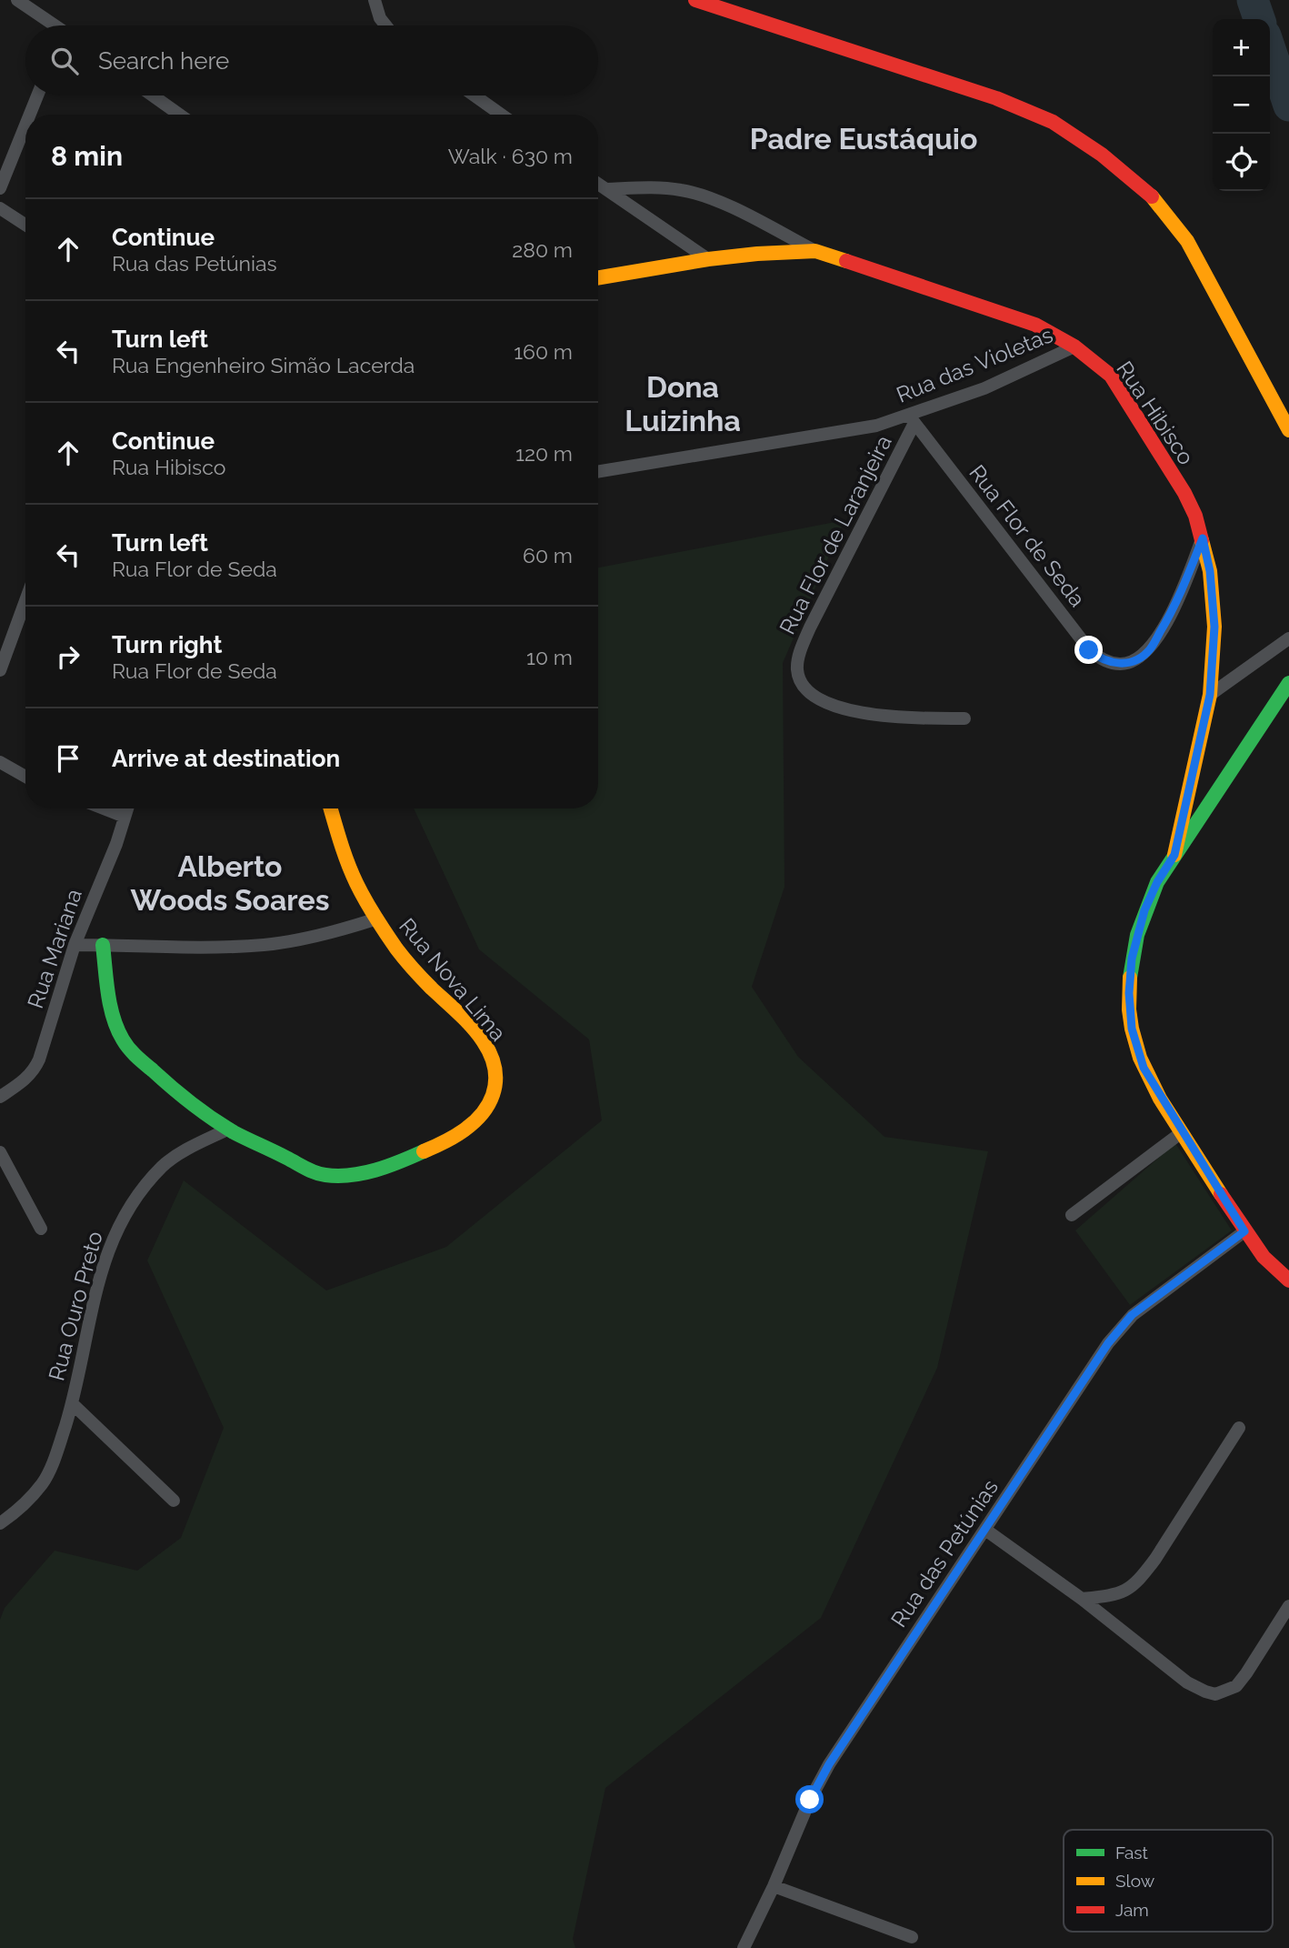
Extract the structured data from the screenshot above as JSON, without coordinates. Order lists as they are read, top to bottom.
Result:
{
  "streets": {
    "street": [
      "Rua das Violetas",
      "Rua Hibisco",
      "Rua Flor de Laranjeira",
      "Rua Flor de Seda",
      "Rua Mariana",
      "Rua Nova Lima",
      "Rua Ouro Preto",
      "Rua das Petúnias"
    ]
  },
  "crossings": [
    ["Rua das Violetas", "Rua Hibisco"],
    ["Rua das Violetas", "Rua Flor de Laranjeira"],
    ["Rua das Violetas", "Rua Flor de Seda"],
    ["Rua Hibisco", "Rua Flor de Seda"],
    ["Rua Flor de Laranjeira", "Rua Flor de Seda"],
    ["Rua Nova Lima", "Rua Ouro Preto"]
  ],
  "districts": ["Padre Eustáquio", "Dona Luizinha", "Alberto Woods Soares"],
  "legend": ["Fast", "Slow", "Jam"],
  "page": {
    "map_buttons": ["+", "−"],
    "search": "Search here",
    "heading": ["8 min", "Walk · 630 m"],
    "list": [
      ["Continue", "Rua das Petúnias", "280 m"],
      ["Turn left", "Rua Engenheiro Simão Lacerda", "160 m"],
      ["Continue", "Rua Hibisco", "120 m"],
      ["Turn left", "Rua Flor de Seda", "60 m"],
      ["Turn right", "Rua Flor de Seda", "10 m"],
      "Arrive at destination"
    ]
  }
}
